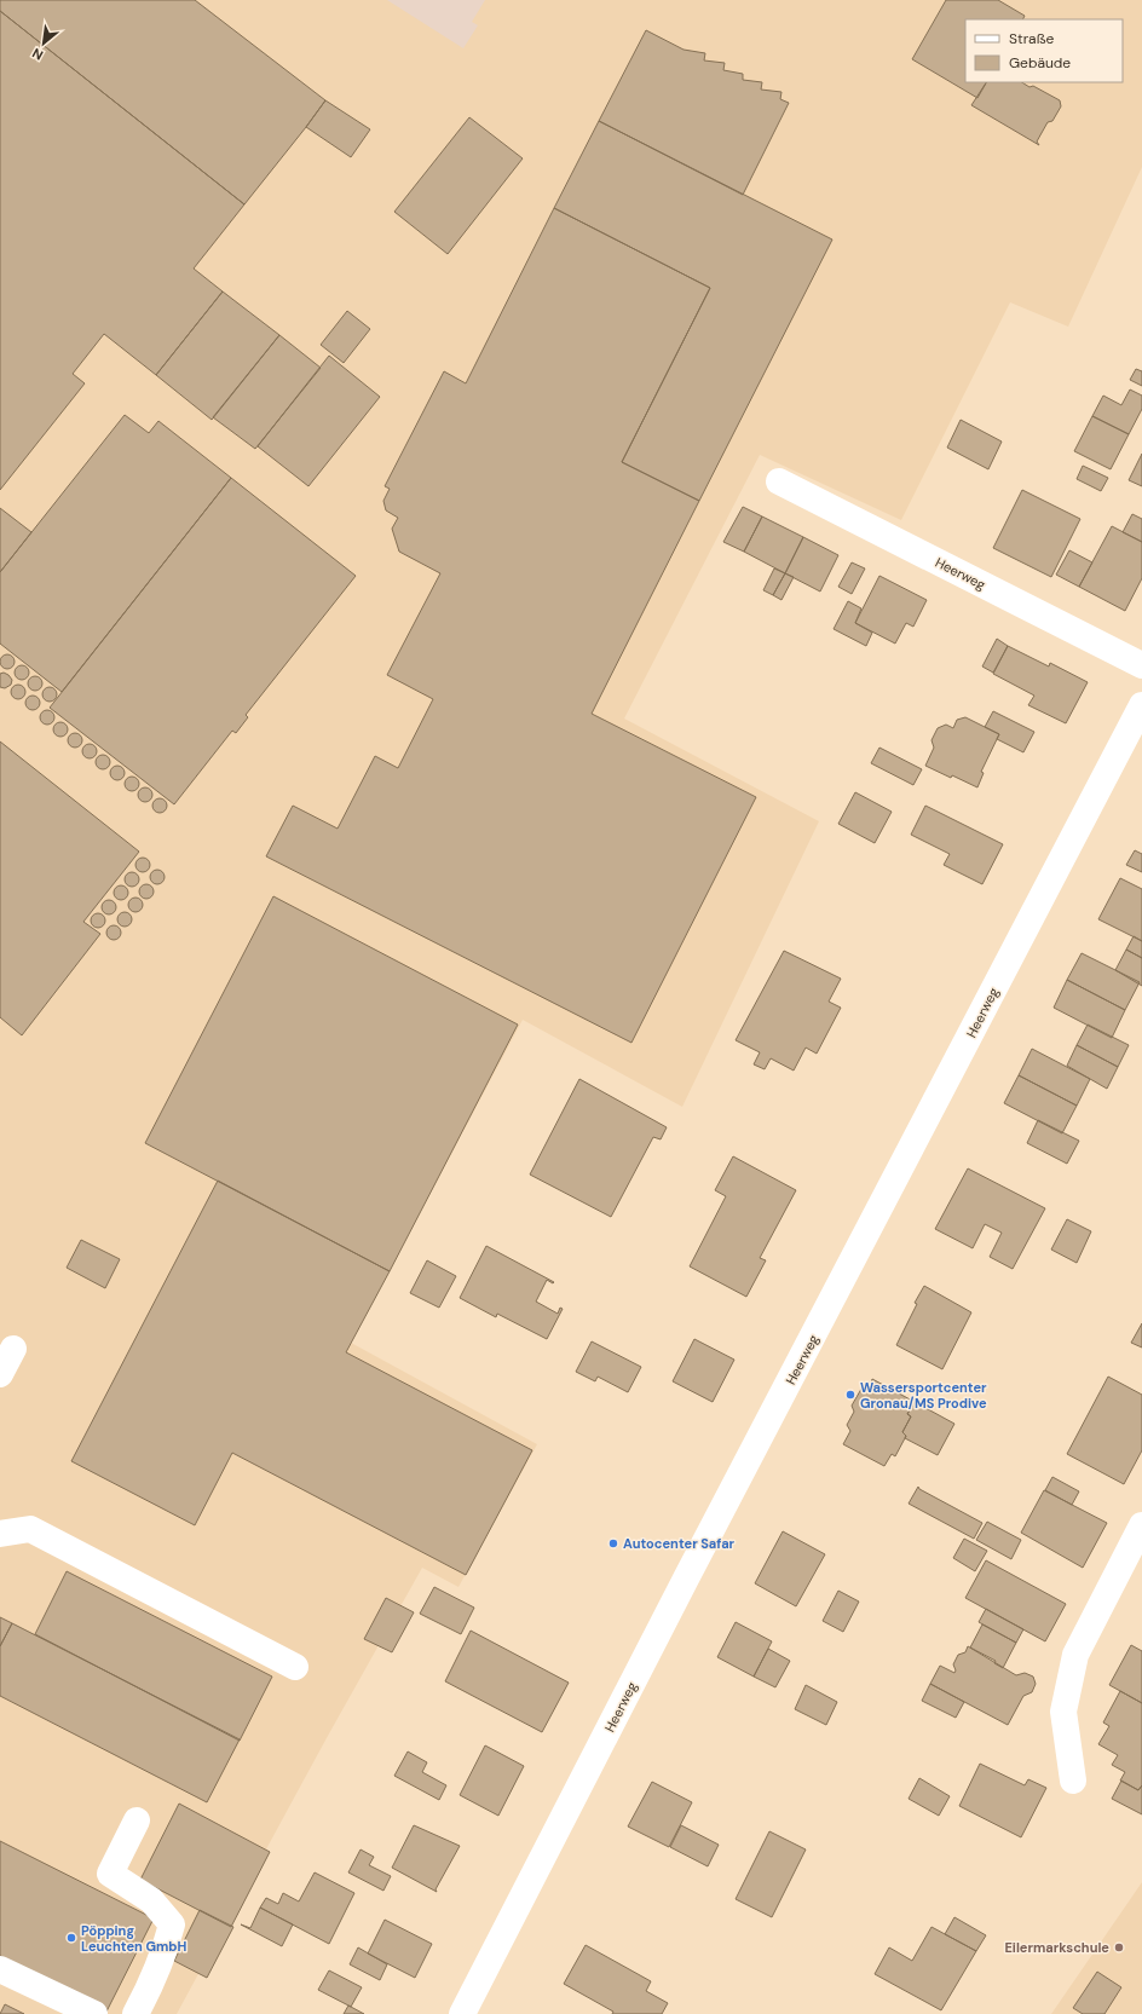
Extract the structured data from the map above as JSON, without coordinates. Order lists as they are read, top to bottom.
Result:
{
  "streets": {
    "street": ["Heerweg"]
  },
  "places": [
    "Wassersportcenter Gronau/MS Prodive",
    "Autocenter Safar",
    "Pöpping Leuchten GmbH",
    "Eilermarkschule"
  ],
  "legend": ["Straße", "Gebäude"],
  "north": "bottom left"
}
